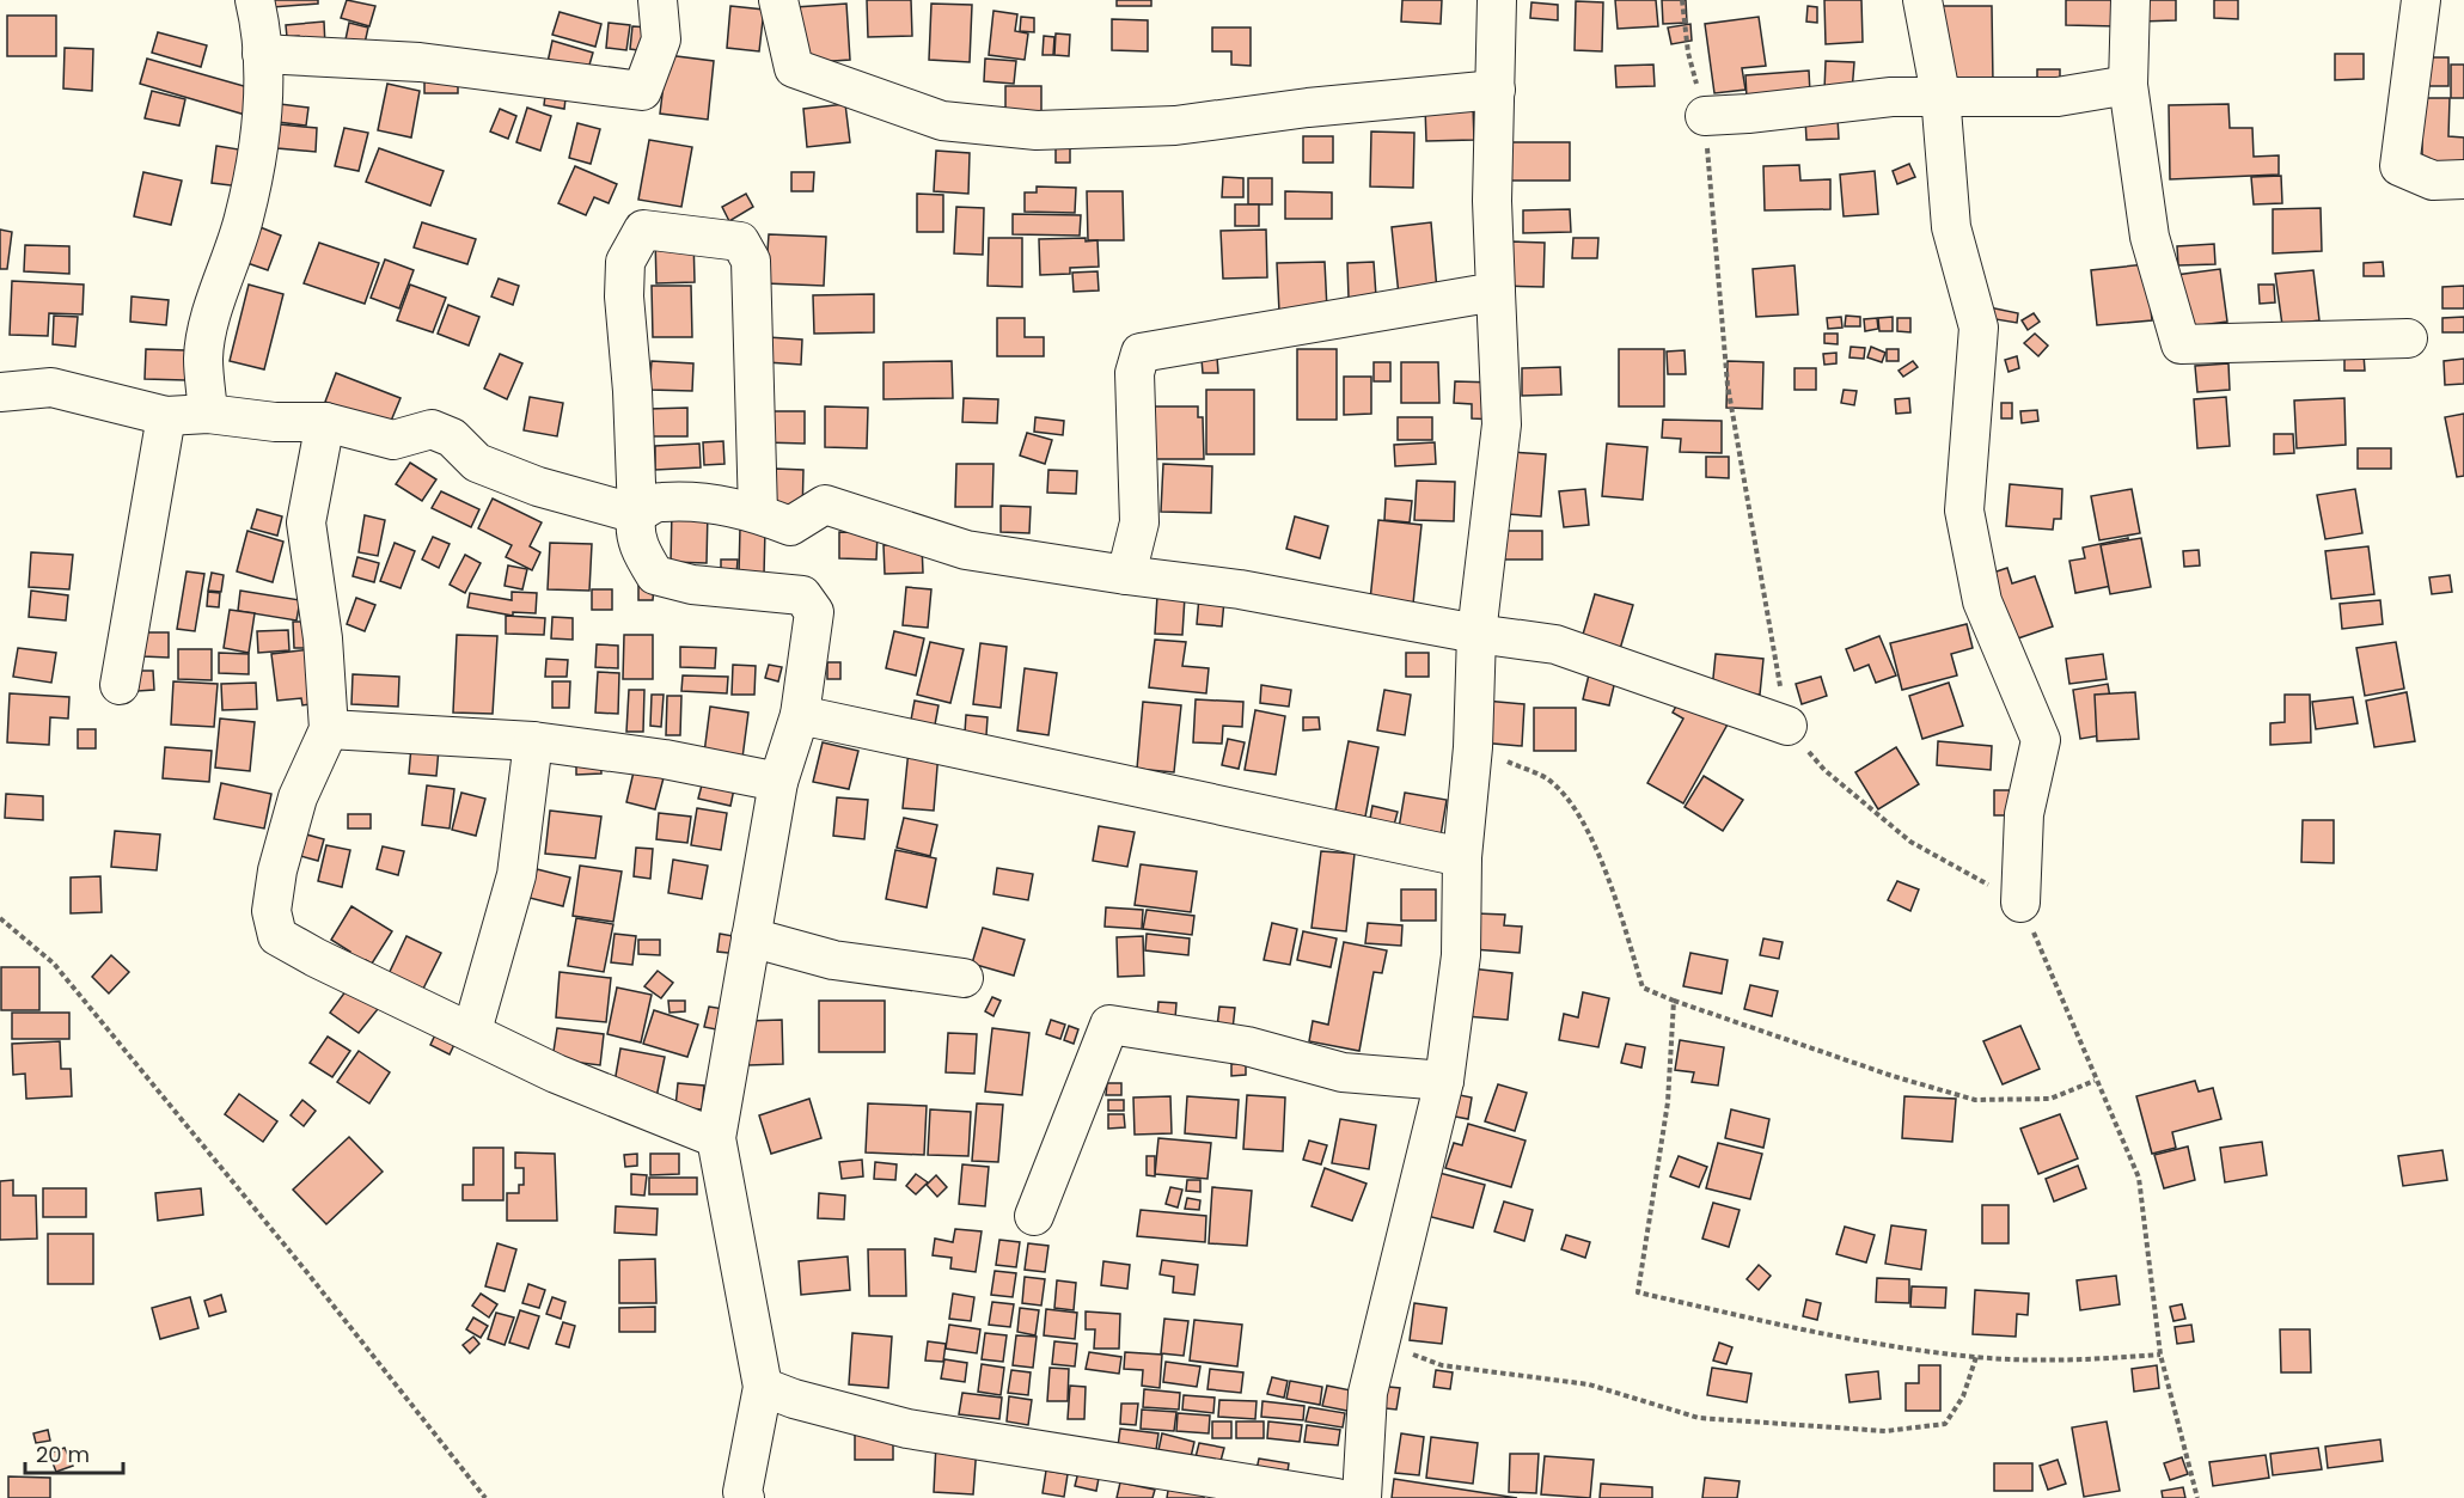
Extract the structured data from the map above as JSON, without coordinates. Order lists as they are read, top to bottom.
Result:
{
  "scale_bar": "20 m"
}
